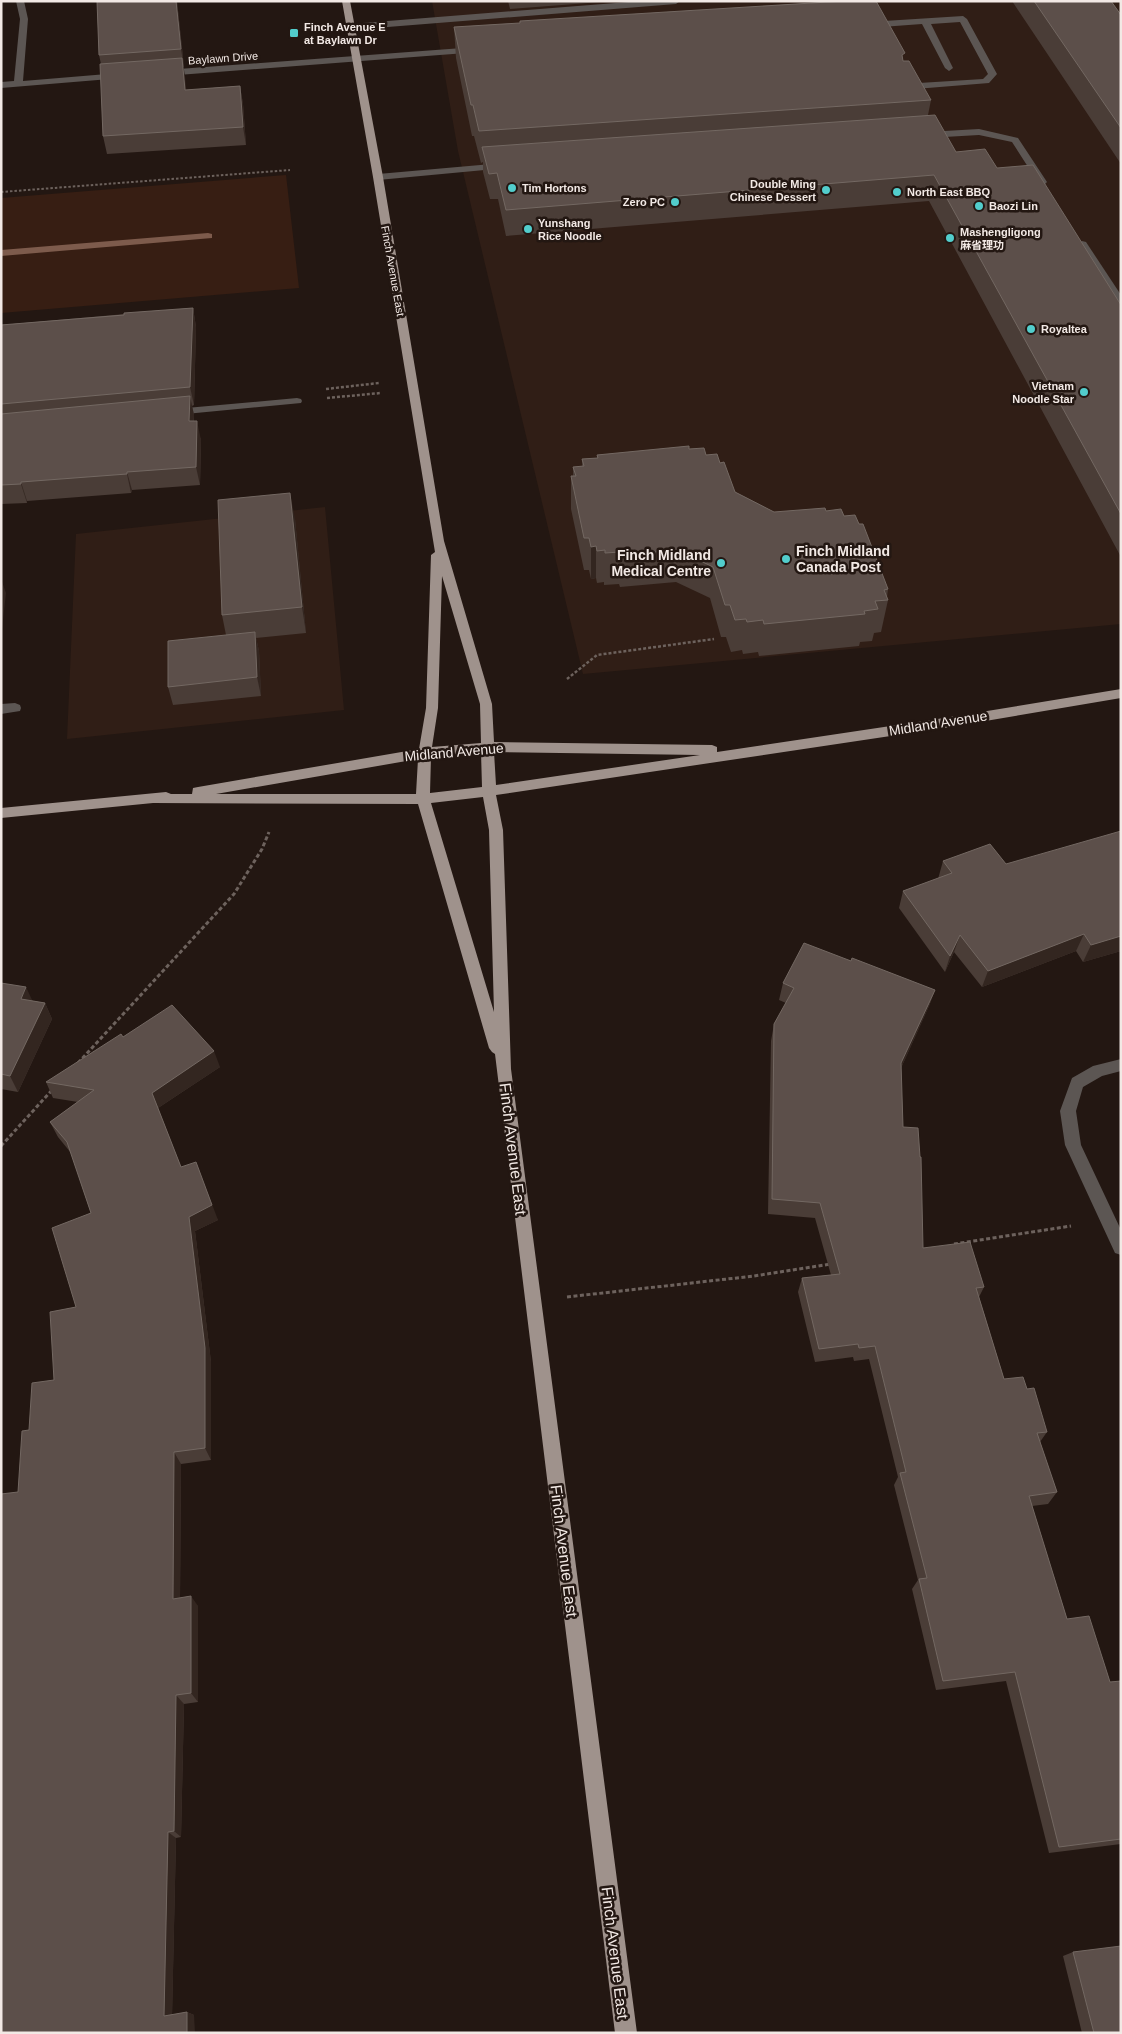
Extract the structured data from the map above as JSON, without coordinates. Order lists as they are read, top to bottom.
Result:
{
  "streets": {
    "main road": ["Finch Avenue East", "Midland Avenue"],
    "street": ["Baylawn Drive"]
  },
  "crossings": [
    ["Baylawn Drive", "Finch Avenue East"],
    ["Finch Avenue East", "Midland Avenue"]
  ],
  "places": {
    "transit": ["Finch Avenue E at Baylawn Dr"],
    "other": [
      "Tim Hortons",
      "Double Ming Chinese Dessert",
      "North East BBQ",
      "Zero PC",
      "Baozi Lin",
      "Yunshang Rice Noodle",
      "Mashengligong 麻省理功",
      "Royaltea",
      "Vietnam Noodle Star",
      "Finch Midland Canada Post",
      "Finch Midland Medical Centre"
    ]
  }
}
